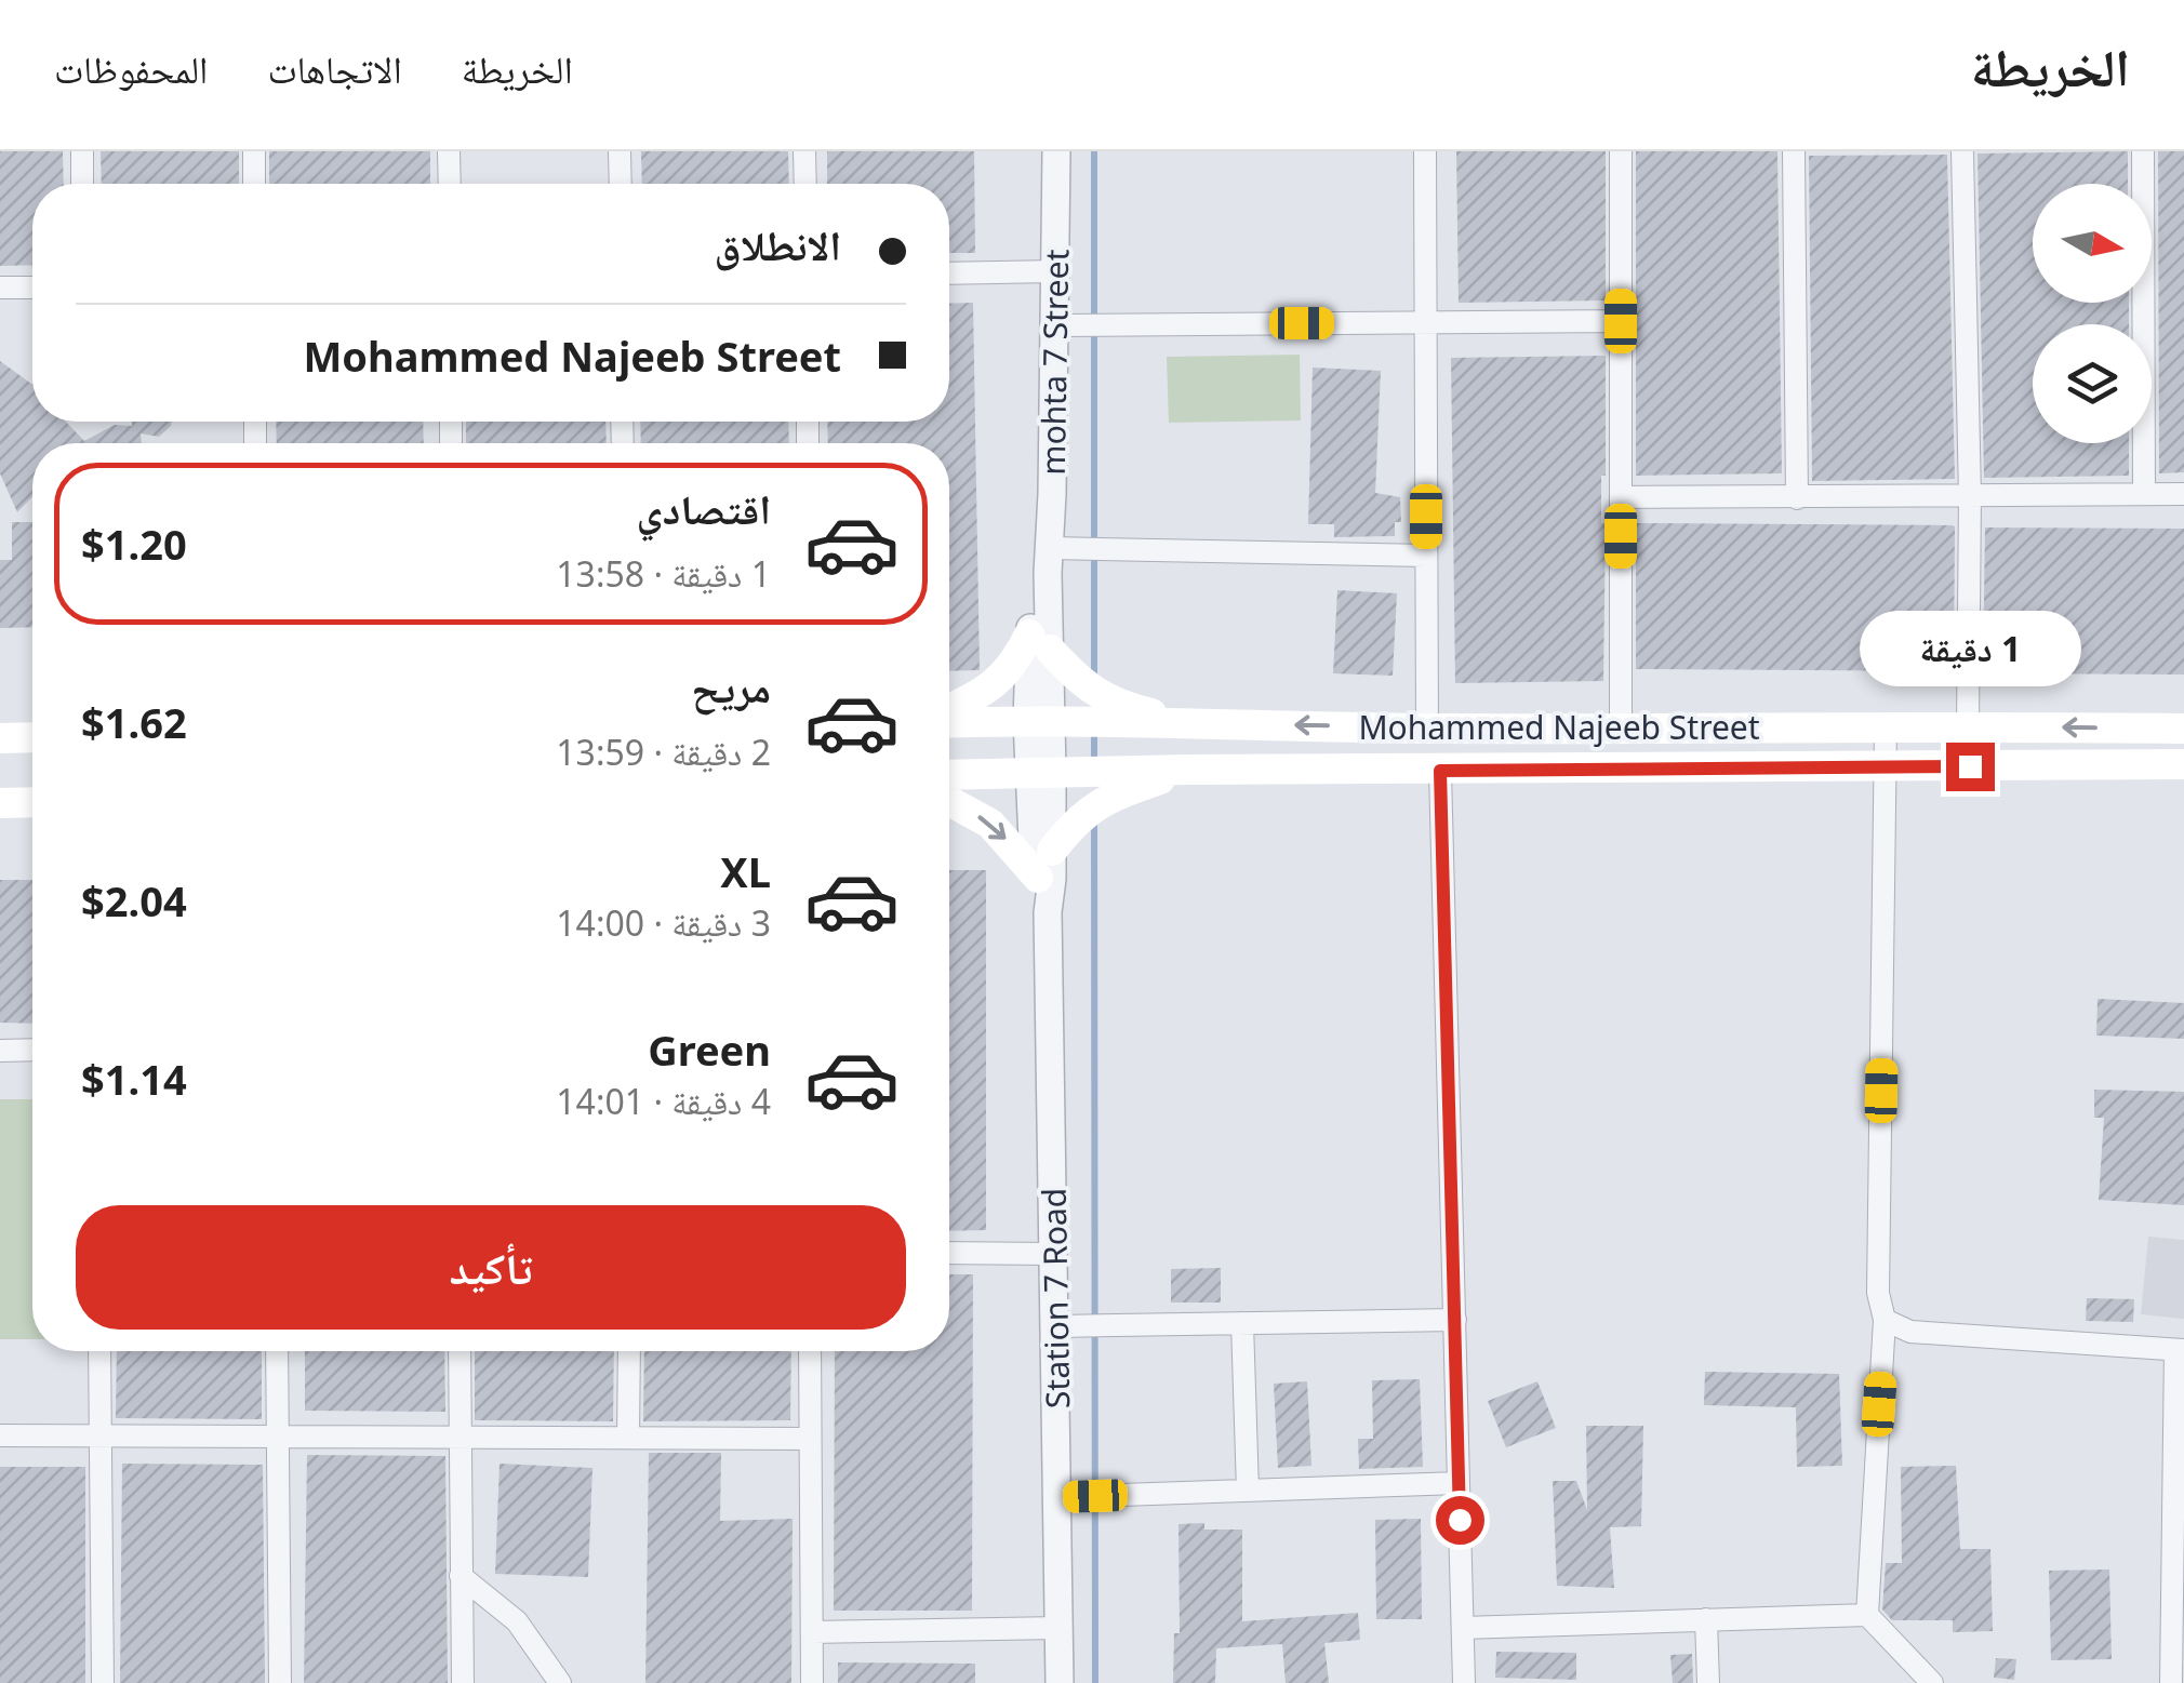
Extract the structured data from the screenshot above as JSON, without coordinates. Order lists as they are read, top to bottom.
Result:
{
  "streets": {
    "main road": ["Mohammed Najeeb Street"],
    "street": ["mohta 7 Street", "Station 7 Road"]
  },
  "crossings": [
    ["mohta 7 Street", "Station 7 Road"],
    ["Mohammed Najeeb Street", "Station 7 Road"]
  ],
  "north": "right",
  "page": {
    "header": "الخريطة",
    "nav": ["الخريطة", "الاتجاهات", "المحفوظات"],
    "banner": ["الانطلاق", "Mohammed Najeeb Street"],
    "list": [
      {
        "name": "اقتصادي",
        "note": "1 دقيقة · 13:58",
        "value": "$1.20"
      },
      {
        "name": "مريح",
        "note": "2 دقيقة · 13:59",
        "value": "$1.62"
      },
      {
        "name": "XL",
        "note": "3 دقيقة · 14:00",
        "value": "$2.04"
      },
      {
        "name": "Green",
        "note": "4 دقيقة · 14:01",
        "value": "$1.14"
      }
    ],
    "bubble": "1 دقيقة",
    "buttons": "تأكيد"
  }
}
